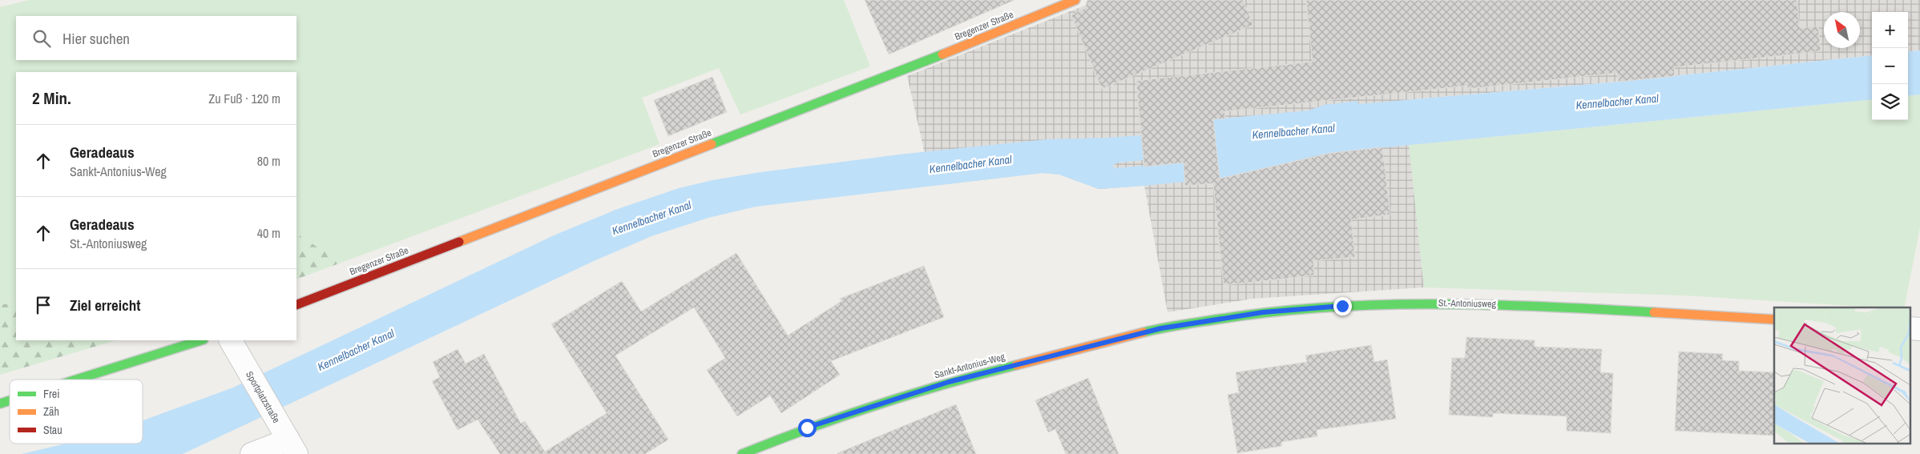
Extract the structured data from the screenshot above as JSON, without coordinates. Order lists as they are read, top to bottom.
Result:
{
  "streets": {
    "street": [
      "Bregenzer Straße",
      "St.-Antoniusweg",
      "Sankt-Antonius-Weg",
      "Sportplatzstraße"
    ]
  },
  "crossings": [
    ["St.-Antoniusweg", "Sankt-Antonius-Weg"]
  ],
  "water": ["Kennelbacher Kanal"],
  "legend": ["Frei", "Zäh", "Stau"],
  "north": "top left",
  "page": {
    "map_buttons": ["+", "−"],
    "search": "Hier suchen",
    "heading": ["2 Min.", "Zu Fuß · 120 m"],
    "list": [
      ["Geradeaus", "Sankt-Antonius-Weg", "80 m"],
      ["Geradeaus", "St.-Antoniusweg", "40 m"],
      "Ziel erreicht"
    ]
  }
}
